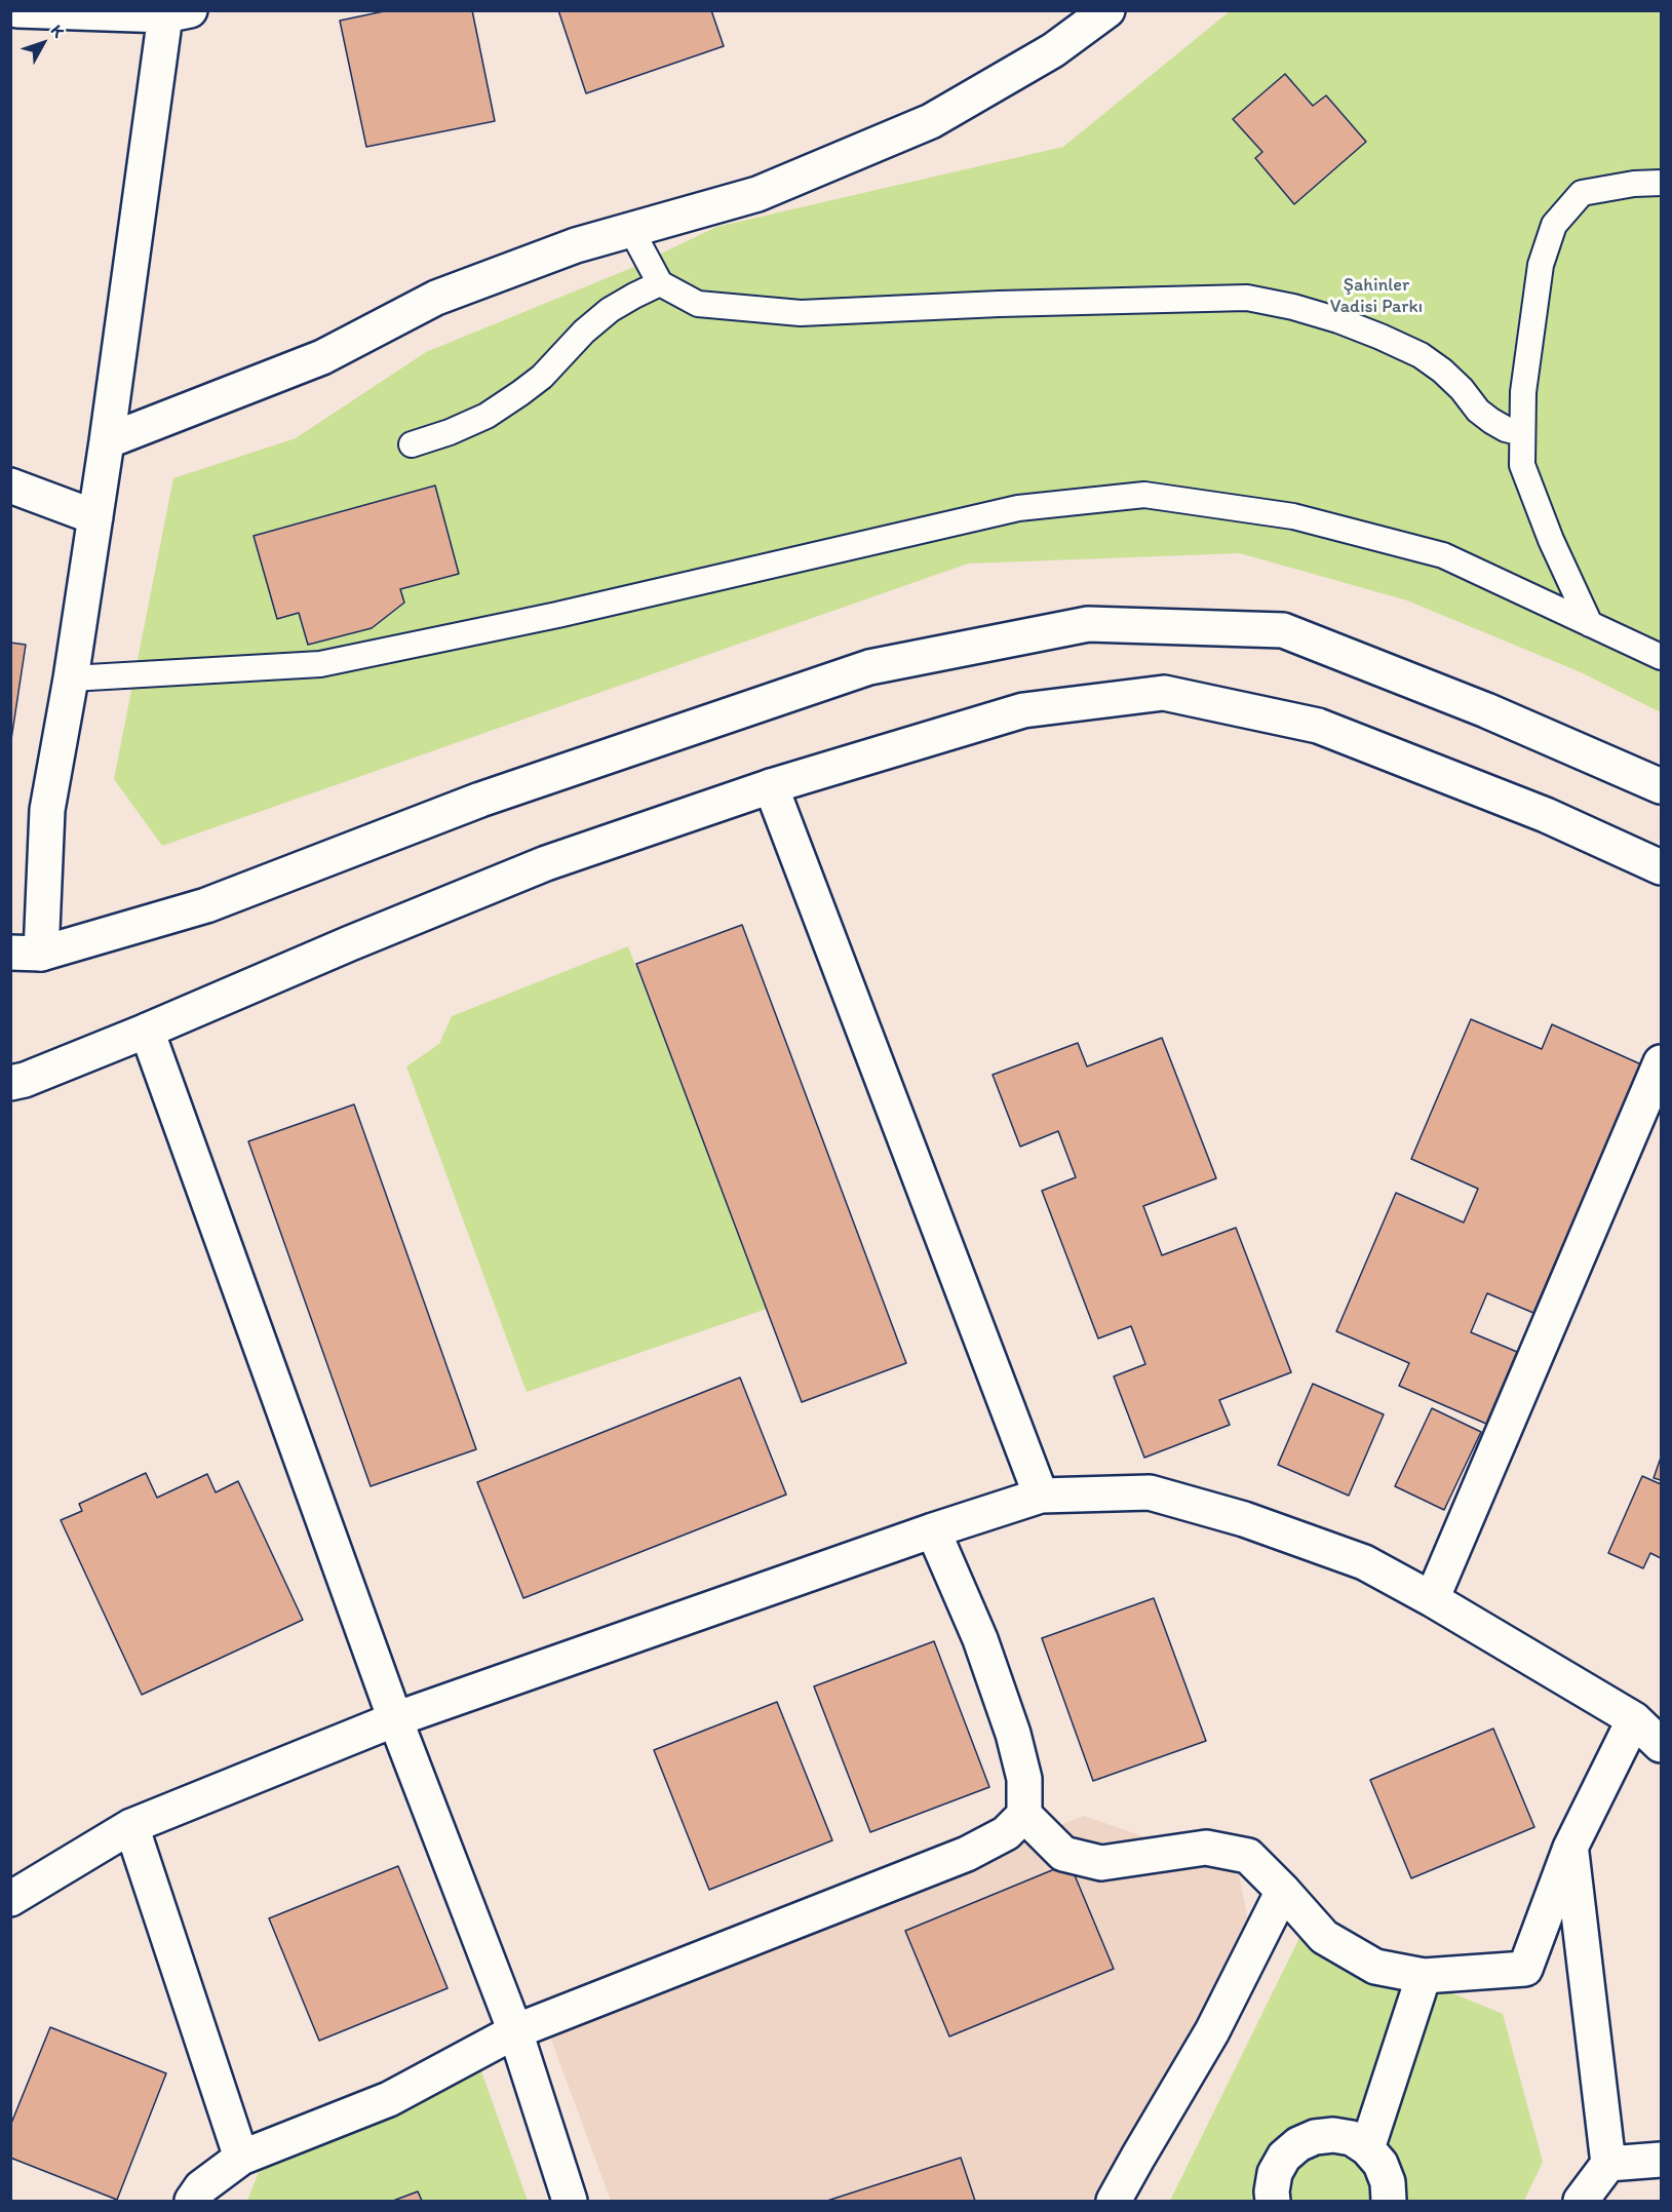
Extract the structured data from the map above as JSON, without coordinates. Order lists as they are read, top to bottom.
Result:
{
  "parks": ["Şahinler Vadisi Parkı"],
  "north": "top right"
}
